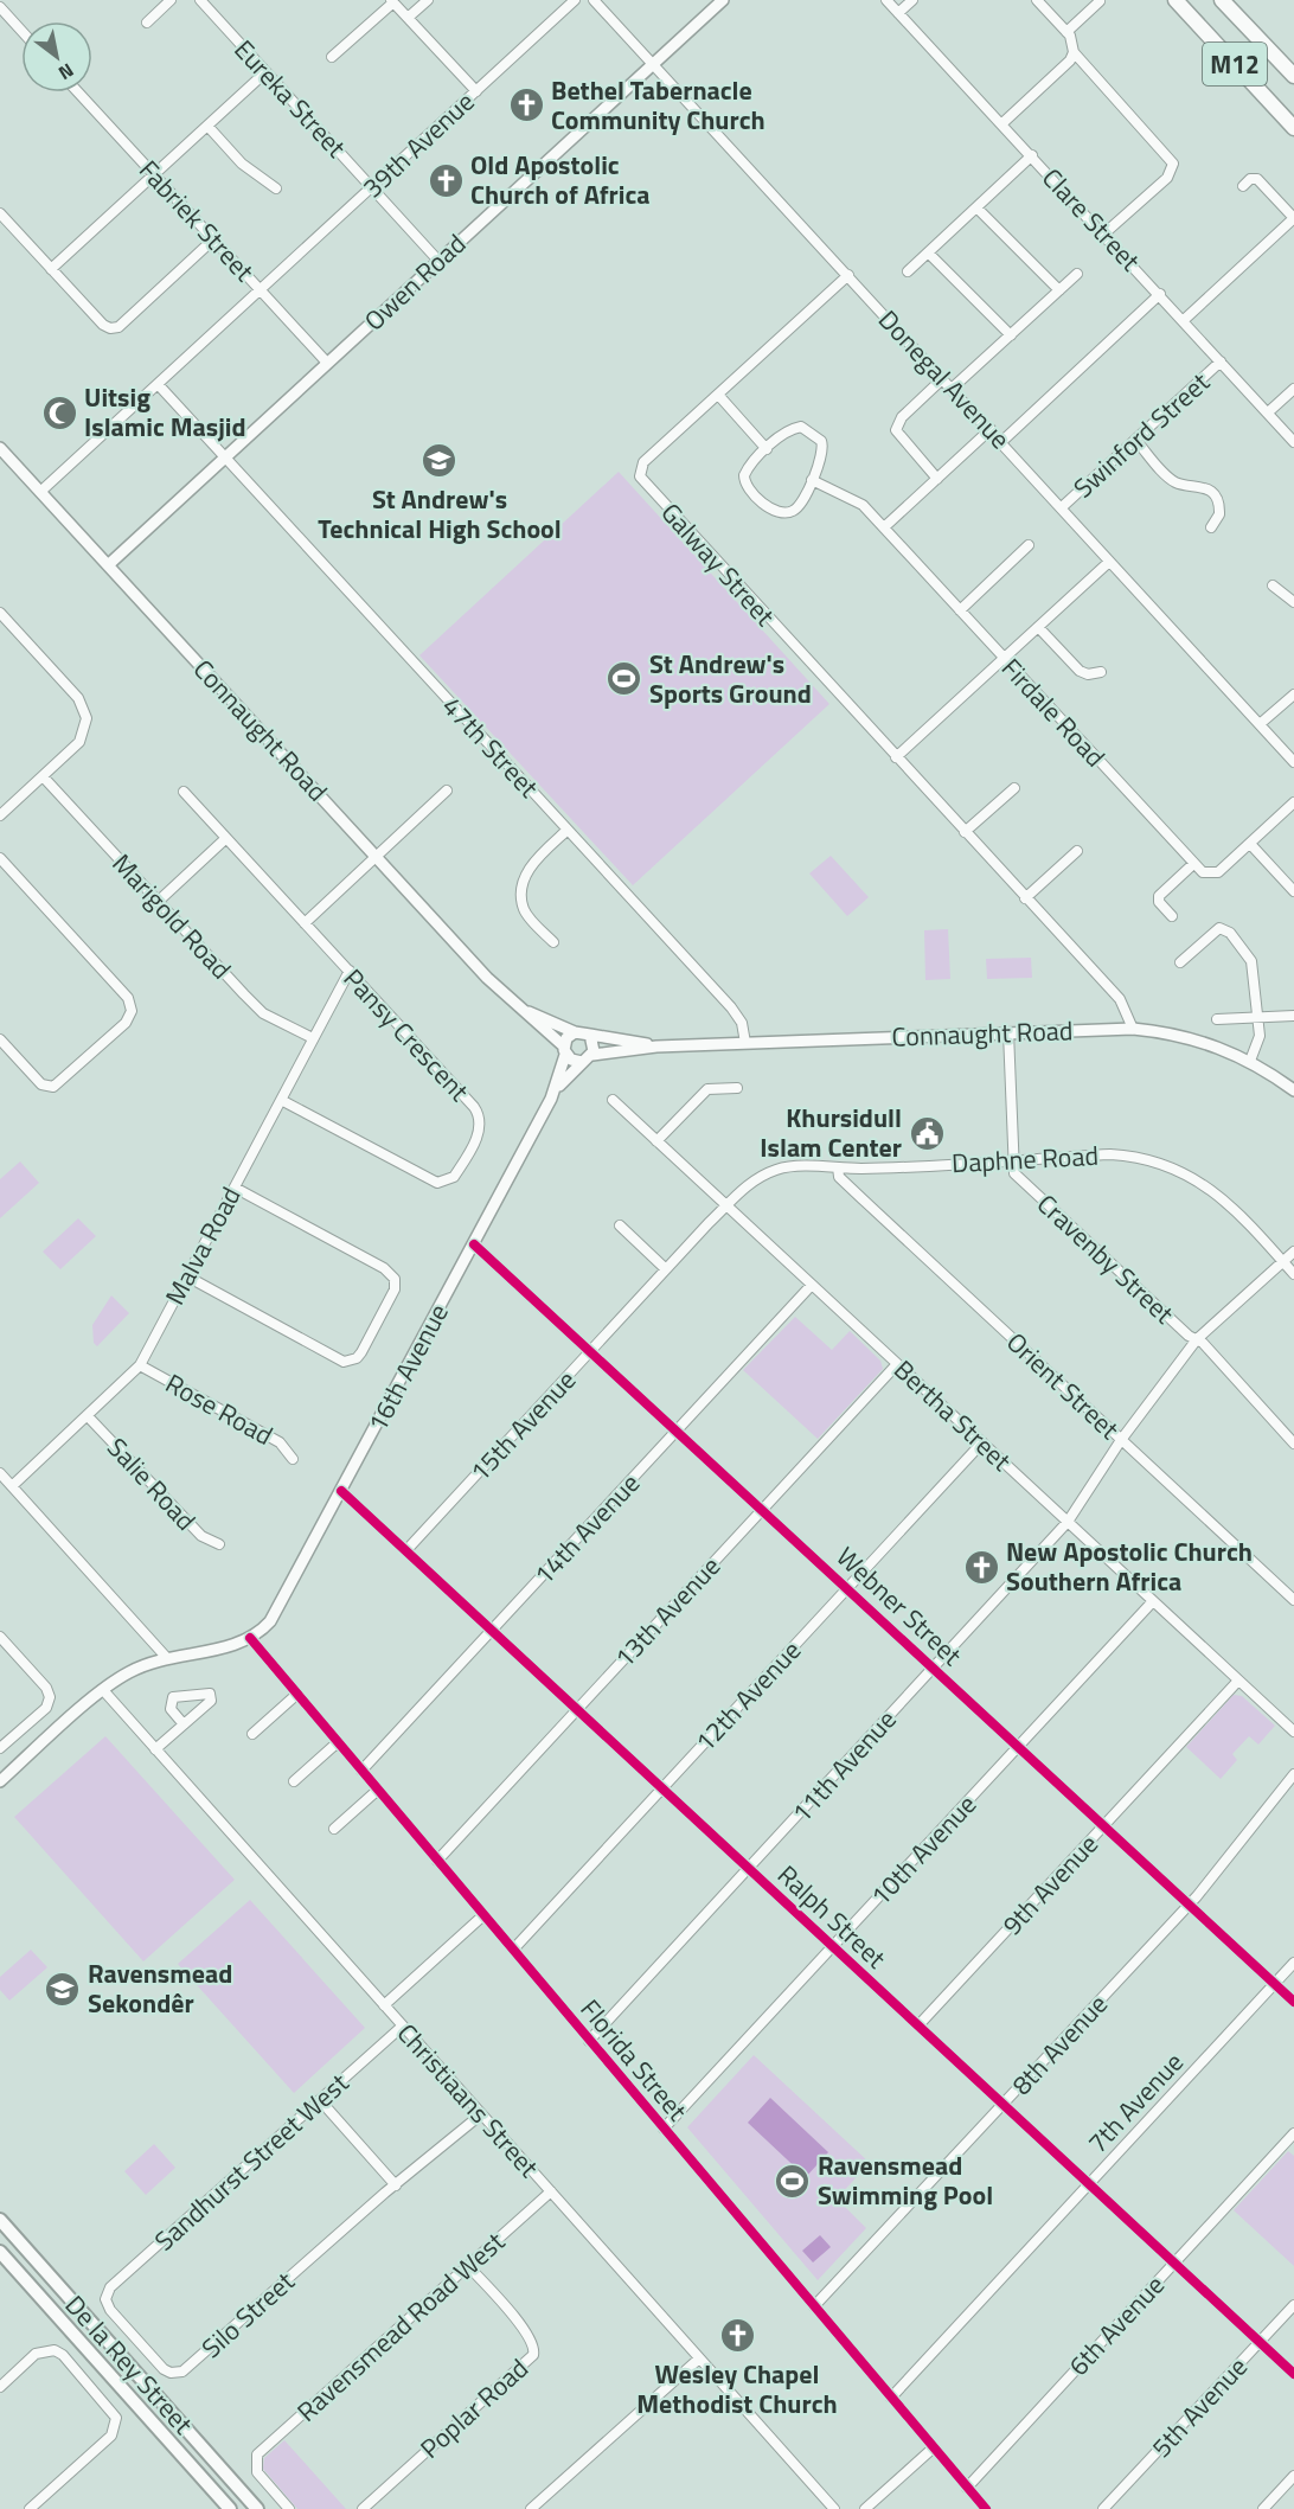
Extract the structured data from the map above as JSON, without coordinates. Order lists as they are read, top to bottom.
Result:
{
  "streets": {
    "main road": ["M12", "De la Rey Street"],
    "street": [
      "Eureka Street",
      "39th Avenue",
      "Clare Street",
      "Fabriek Street",
      "Owen Road",
      "Donegal Avenue",
      "Swinford Street",
      "Galway Street",
      "Firdale Road",
      "Connaught Road",
      "47th Street",
      "Marigold Road",
      "Pansy Crescent",
      "Daphne Road",
      "Malva Road",
      "Cravenby Street",
      "16th Avenue",
      "Orient Street",
      "Rose Road",
      "Bertha Street",
      "15th Avenue",
      "Salie Road",
      "14th Avenue",
      "Webner Street",
      "13th Avenue",
      "12th Avenue",
      "11th Avenue",
      "10th Avenue",
      "9th Avenue",
      "Ralph Street",
      "8th Avenue",
      "Florida Street",
      "Christiaans Street",
      "7th Avenue",
      "Sandhurst Street West",
      "Silo Street",
      "6th Avenue",
      "Ravensmead Road West",
      "5th Avenue",
      "Poplar Road"
    ]
  },
  "crossings": [
    ["Eureka Street", "39th Avenue"],
    ["Eureka Street", "Owen Road"],
    ["39th Avenue", "Fabriek Street"],
    ["39th Avenue", "Connaught Road"],
    ["39th Avenue", "47th Street"],
    ["Clare Street", "Swinford Street"],
    ["Fabriek Street", "Owen Road"],
    ["Owen Road", "Donegal Avenue"],
    ["Owen Road", "Connaught Road"],
    ["Owen Road", "47th Street"],
    ["Donegal Avenue", "Swinford Street"],
    ["Donegal Avenue", "Galway Street"],
    ["Galway Street", "Connaught Road"],
    ["Connaught Road", "47th Street"],
    ["Connaught Road", "Cravenby Street"],
    ["Connaught Road", "16th Avenue"],
    ["Marigold Road", "Malva Road"],
    ["Pansy Crescent", "Malva Road"],
    ["Daphne Road", "Cravenby Street"],
    ["Daphne Road", "Orient Street"],
    ["Daphne Road", "Bertha Street"],
    ["Daphne Road", "15th Avenue"],
    ["Daphne Road", "11th Avenue"],
    ["Malva Road", "Rose Road"],
    ["Malva Road", "Salie Road"],
    ["Cravenby Street", "11th Avenue"],
    ["16th Avenue", "Webner Street"],
    ["16th Avenue", "Ralph Street"],
    ["16th Avenue", "Florida Street"],
    ["Orient Street", "11th Avenue"],
    ["Bertha Street", "15th Avenue"],
    ["Bertha Street", "14th Avenue"],
    ["Bertha Street", "13th Avenue"],
    ["Bertha Street", "12th Avenue"],
    ["Bertha Street", "11th Avenue"],
    ["Bertha Street", "10th Avenue"],
    ["Bertha Street", "9th Avenue"],
    ["15th Avenue", "Webner Street"],
    ["15th Avenue", "Ralph Street"],
    ["14th Avenue", "Webner Street"],
    ["14th Avenue", "Ralph Street"],
    ["14th Avenue", "Florida Street"],
    ["Webner Street", "13th Avenue"],
    ["Webner Street", "12th Avenue"],
    ["Webner Street", "11th Avenue"],
    ["Webner Street", "10th Avenue"],
    ["Webner Street", "9th Avenue"],
    ["Webner Street", "8th Avenue"],
    ["Webner Street", "7th Avenue"],
    ["13th Avenue", "Ralph Street"],
    ["13th Avenue", "Florida Street"],
    ["12th Avenue", "Ralph Street"],
    ["12th Avenue", "Florida Street"],
    ["11th Avenue", "Ralph Street"],
    ["11th Avenue", "Florida Street"],
    ["10th Avenue", "Ralph Street"],
    ["10th Avenue", "Florida Street"],
    ["9th Avenue", "Ralph Street"],
    ["Ralph Street", "8th Avenue"],
    ["Ralph Street", "7th Avenue"],
    ["Ralph Street", "6th Avenue"],
    ["Ralph Street", "5th Avenue"],
    ["8th Avenue", "Florida Street"],
    ["Florida Street", "7th Avenue"],
    ["Florida Street", "6th Avenue"],
    ["Christiaans Street", "Sandhurst Street West"],
    ["Christiaans Street", "Silo Street"],
    ["Christiaans Street", "Ravensmead Road West"],
    ["Sandhurst Street West", "Silo Street"],
    ["Ravensmead Road West", "Poplar Road"]
  ],
  "places": {
    "church": [
      "Bethel Tabernacle Community Church",
      "Old Apostolic Church of Africa",
      "New Apostolic Church Southern Africa",
      "Wesley Chapel Methodist Church"
    ],
    "mosque": ["Uitsig Islamic Masjid"],
    "school or university": ["St Andrew's Technical High School", "Ravensmead Sekondêr"],
    "sports": ["St Andrew's Sports Ground", "Ravensmead Swimming Pool"],
    "public building": ["Khursidull Islam Center"]
  },
  "north": "bottom right"
}
